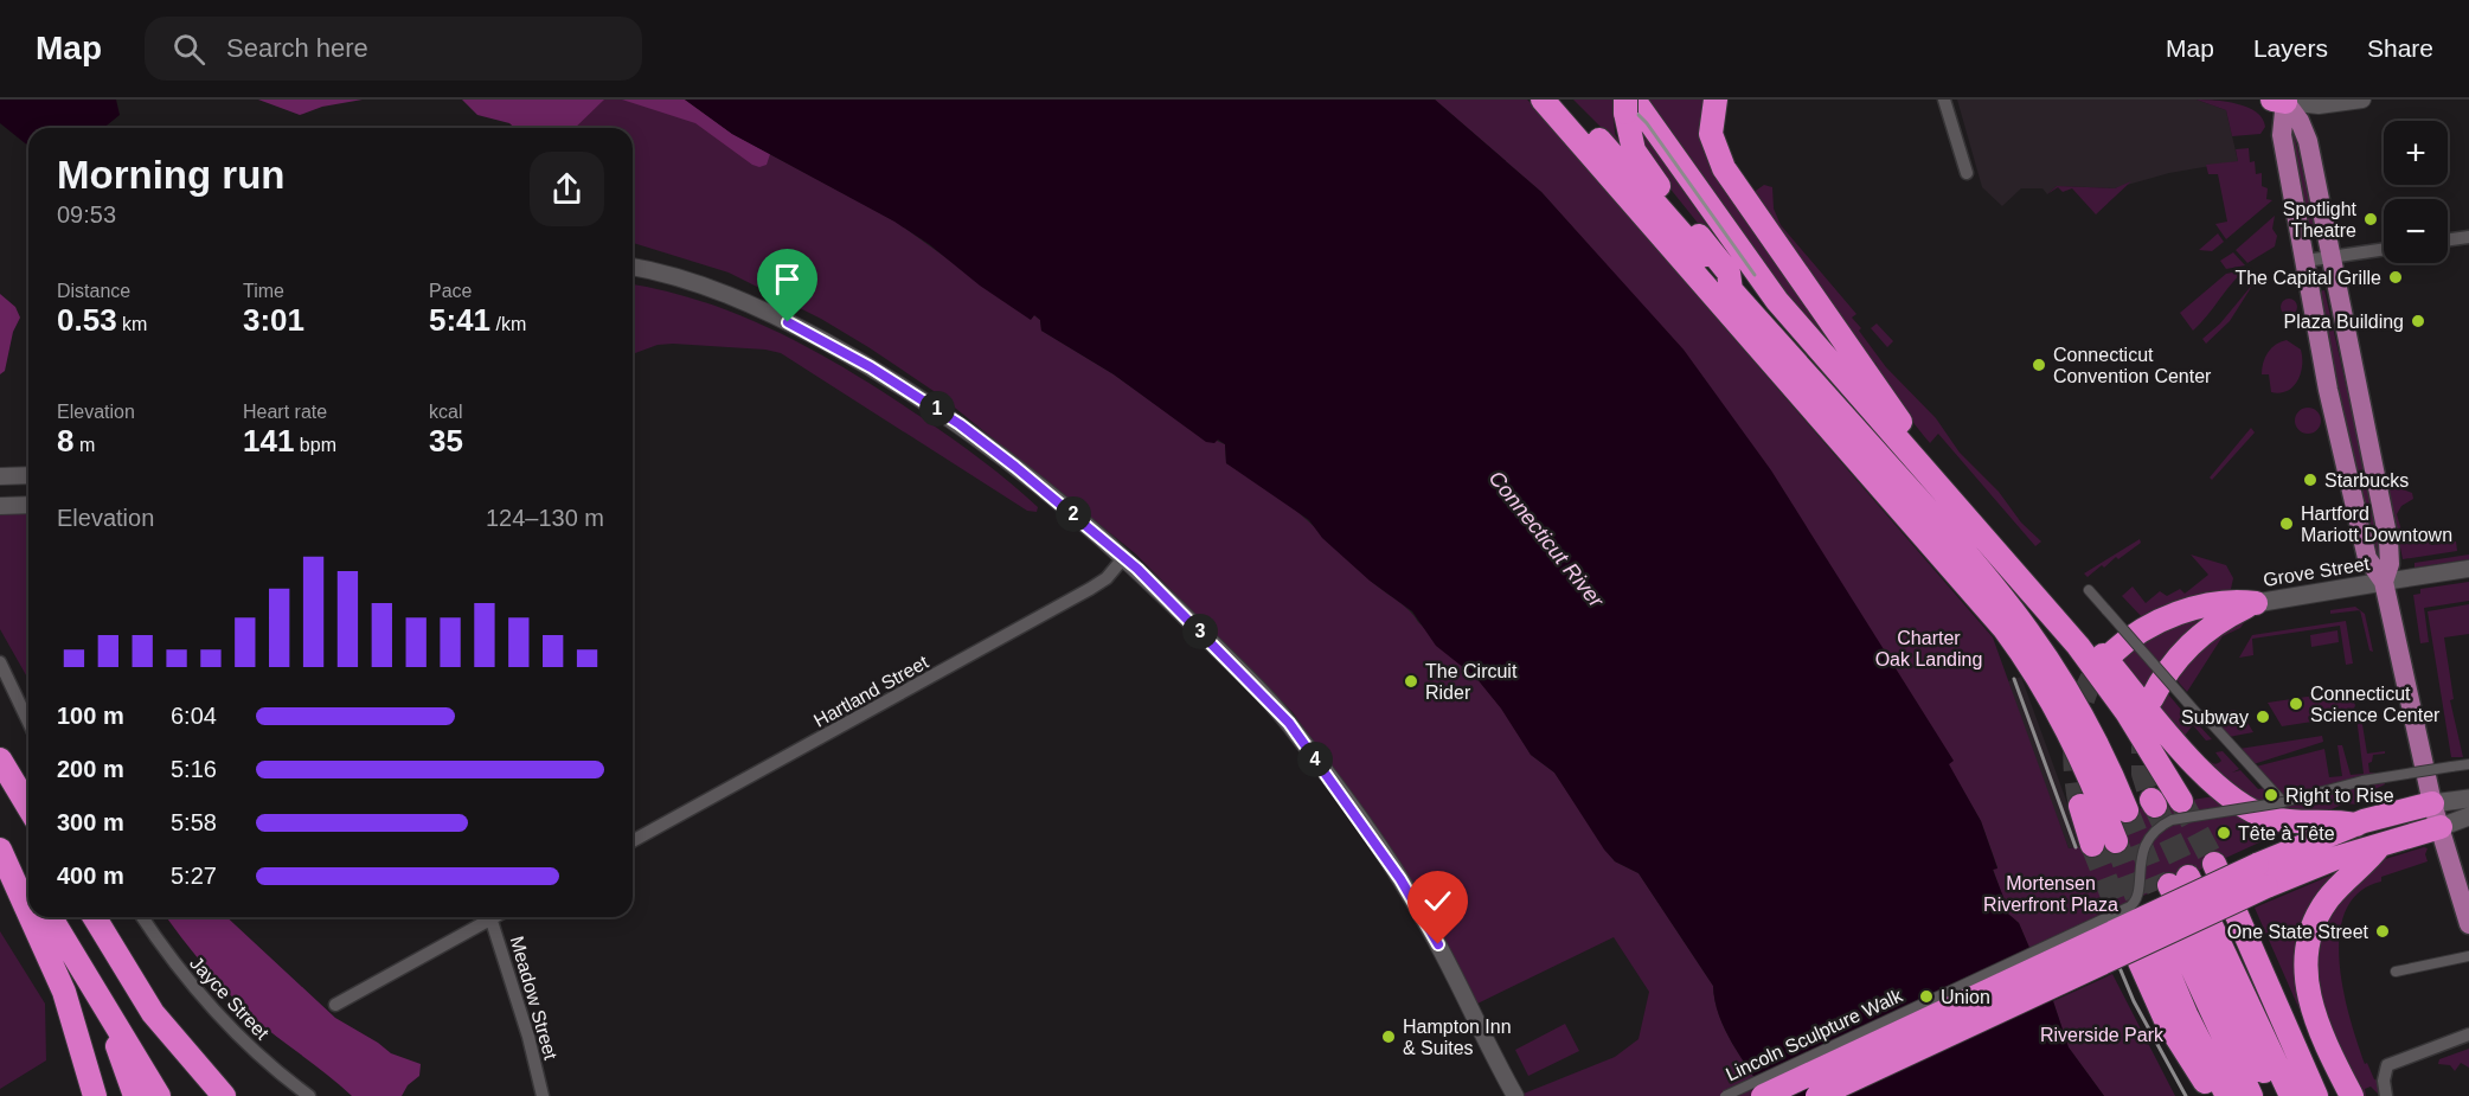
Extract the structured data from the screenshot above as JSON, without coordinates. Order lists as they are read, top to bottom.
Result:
{
  "streets": {
    "main road": ["Grove Street"],
    "street": [
      "Hartland Street",
      "Jayce Street",
      "Meadow Street",
      "Lincoln Sculpture Walk"
    ]
  },
  "water": ["Connecticut River"],
  "parks": ["Charter Oak Landing", "Mortensen Riverfront Plaza", "Riverside Park"],
  "places": [
    "Spotlight Theatre",
    "The Capital Grille",
    "Plaza Building",
    "Connecticut Convention Center",
    "Starbucks",
    "Hartford Mariott Downtown",
    "The Circuit Rider",
    "Connecticut Science Center",
    "Subway",
    "Right to Rise",
    "Tête à Tête",
    "One State Street",
    "Union",
    "Hampton Inn & Suites"
  ],
  "page": {
    "header": "Map",
    "search": "Search here",
    "nav": ["Map", "Layers", "Share"],
    "map_buttons": ["+", "−"],
    "heading": ["Morning run", "09:53"],
    "stats": [
      ["Distance", "0.53 km"],
      ["Time", "3:01"],
      ["Pace", "5:41 /km"],
      ["Elevation", "8 m"],
      ["Heart rate", "141 bpm"],
      ["kcal", "35"]
    ],
    "pins": [
      "1",
      "2",
      "3",
      "4"
    ],
    "chart": ["Elevation", "124–130 m"],
    "list": [
      {
        "name": "100 m",
        "note": "6:04"
      },
      {
        "name": "200 m",
        "note": "5:16"
      },
      {
        "name": "300 m",
        "note": "5:58"
      },
      {
        "name": "400 m",
        "note": "5:27"
      }
    ]
  }
}
